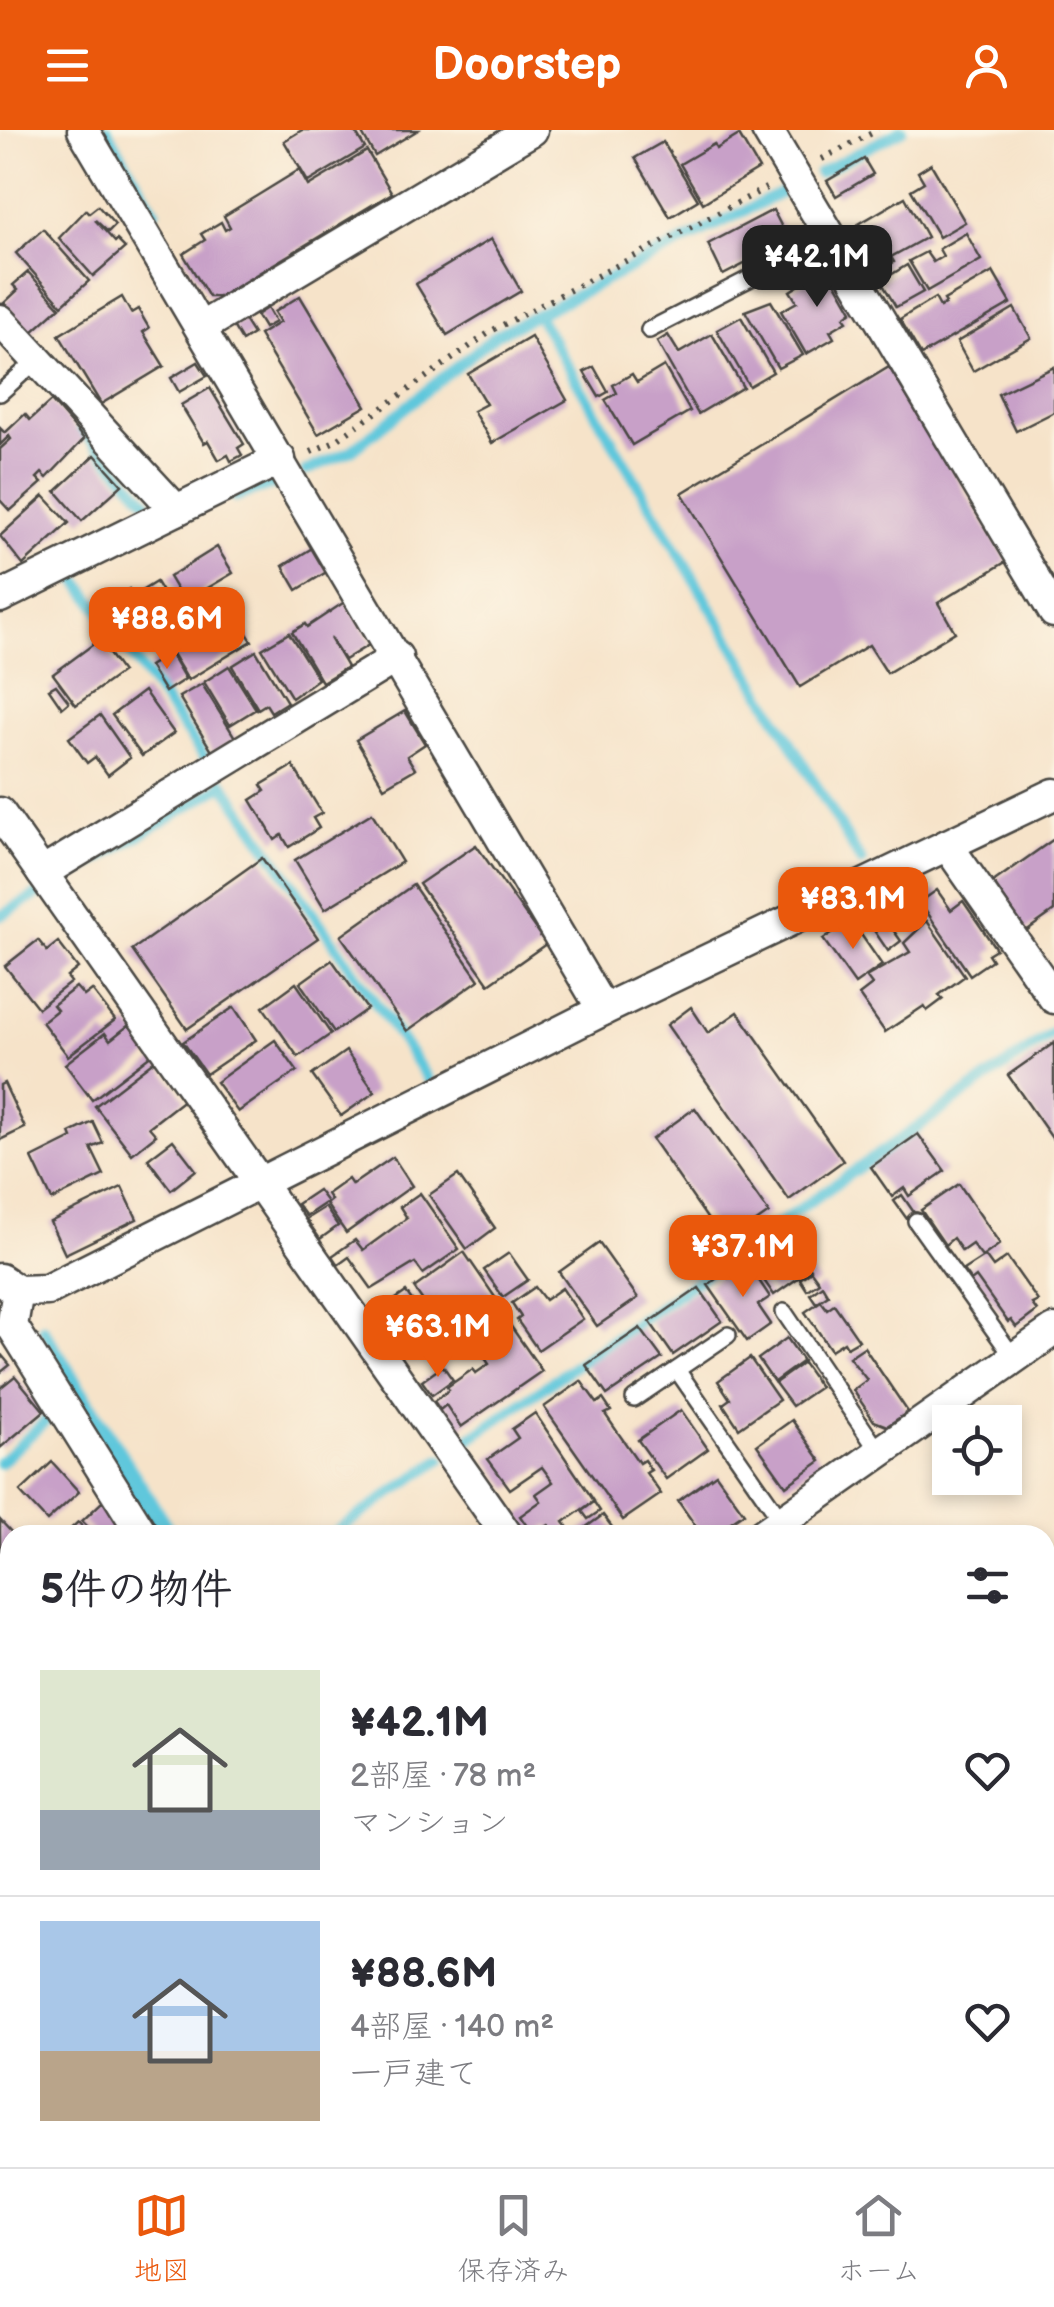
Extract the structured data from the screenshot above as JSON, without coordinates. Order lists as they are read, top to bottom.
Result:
{
  "page": {
    "header": "Doorstep",
    "price": [
      "¥42.1M",
      "¥88.6M",
      "¥83.1M",
      "¥37.1M",
      "¥63.1M"
    ],
    "heading": "5件の物件",
    "list": [
      {
        "name": "¥42.1M",
        "note": "2部屋 · 78 m² · マンション"
      },
      {
        "name": "¥88.6M",
        "note": "4部屋 · 140 m² · 一戸建て"
      }
    ],
    "tabs": ["地図", "保存済み", "ホーム"]
  }
}
